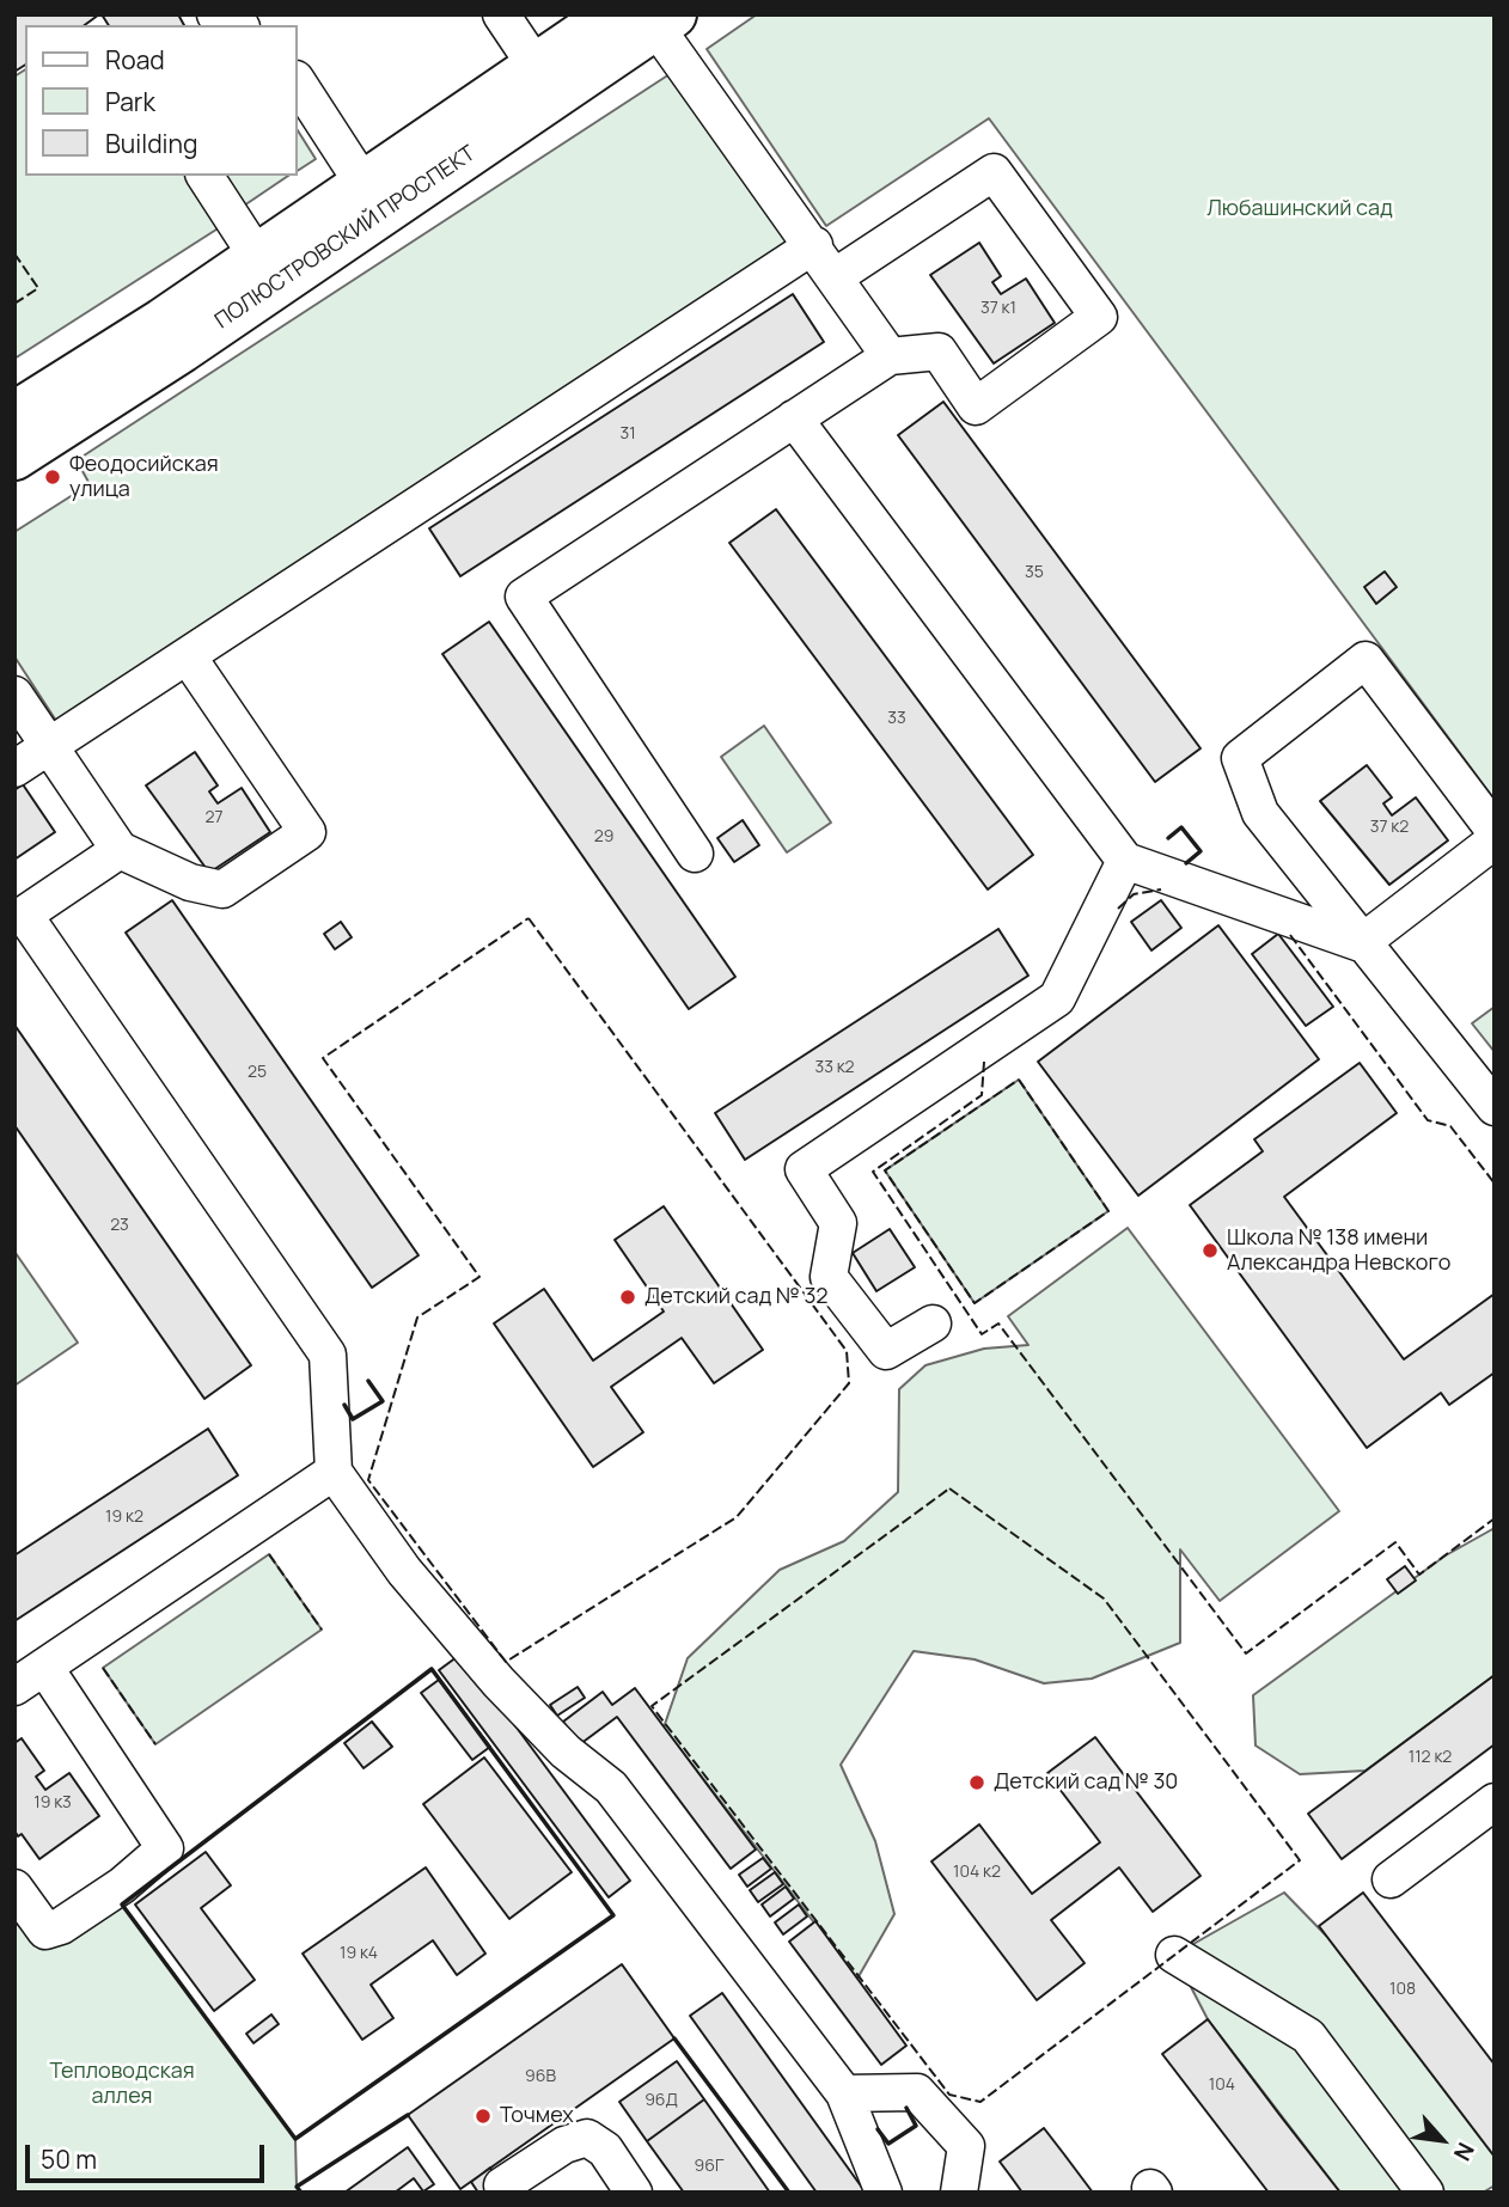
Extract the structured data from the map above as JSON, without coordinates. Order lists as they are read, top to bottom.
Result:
{
  "streets": {
    "main road": ["ПОЛЮСТРОВСКИЙ ПРОСПЕКТ"]
  },
  "parks": ["Любашинский сад", "Тепловодская аллея"],
  "places": [
    "Феодосийская улица",
    "Школа № 138 имени Александра Невского",
    "Детский сад № 32",
    "Детский сад № 30",
    "Точмех"
  ],
  "house_numbers": [
    "37 к1",
    "31",
    "35",
    "33",
    "27",
    "37 к2",
    "29",
    "33 к2",
    "25",
    "23",
    "19 к2",
    "112 к2",
    "19 к3",
    "104 к2",
    "19 к4",
    "108",
    "96В",
    "104",
    "96Д",
    "96Г"
  ],
  "legend": ["Road", "Park", "Building"],
  "scale_bar": "50 m",
  "north": "bottom right"
}
